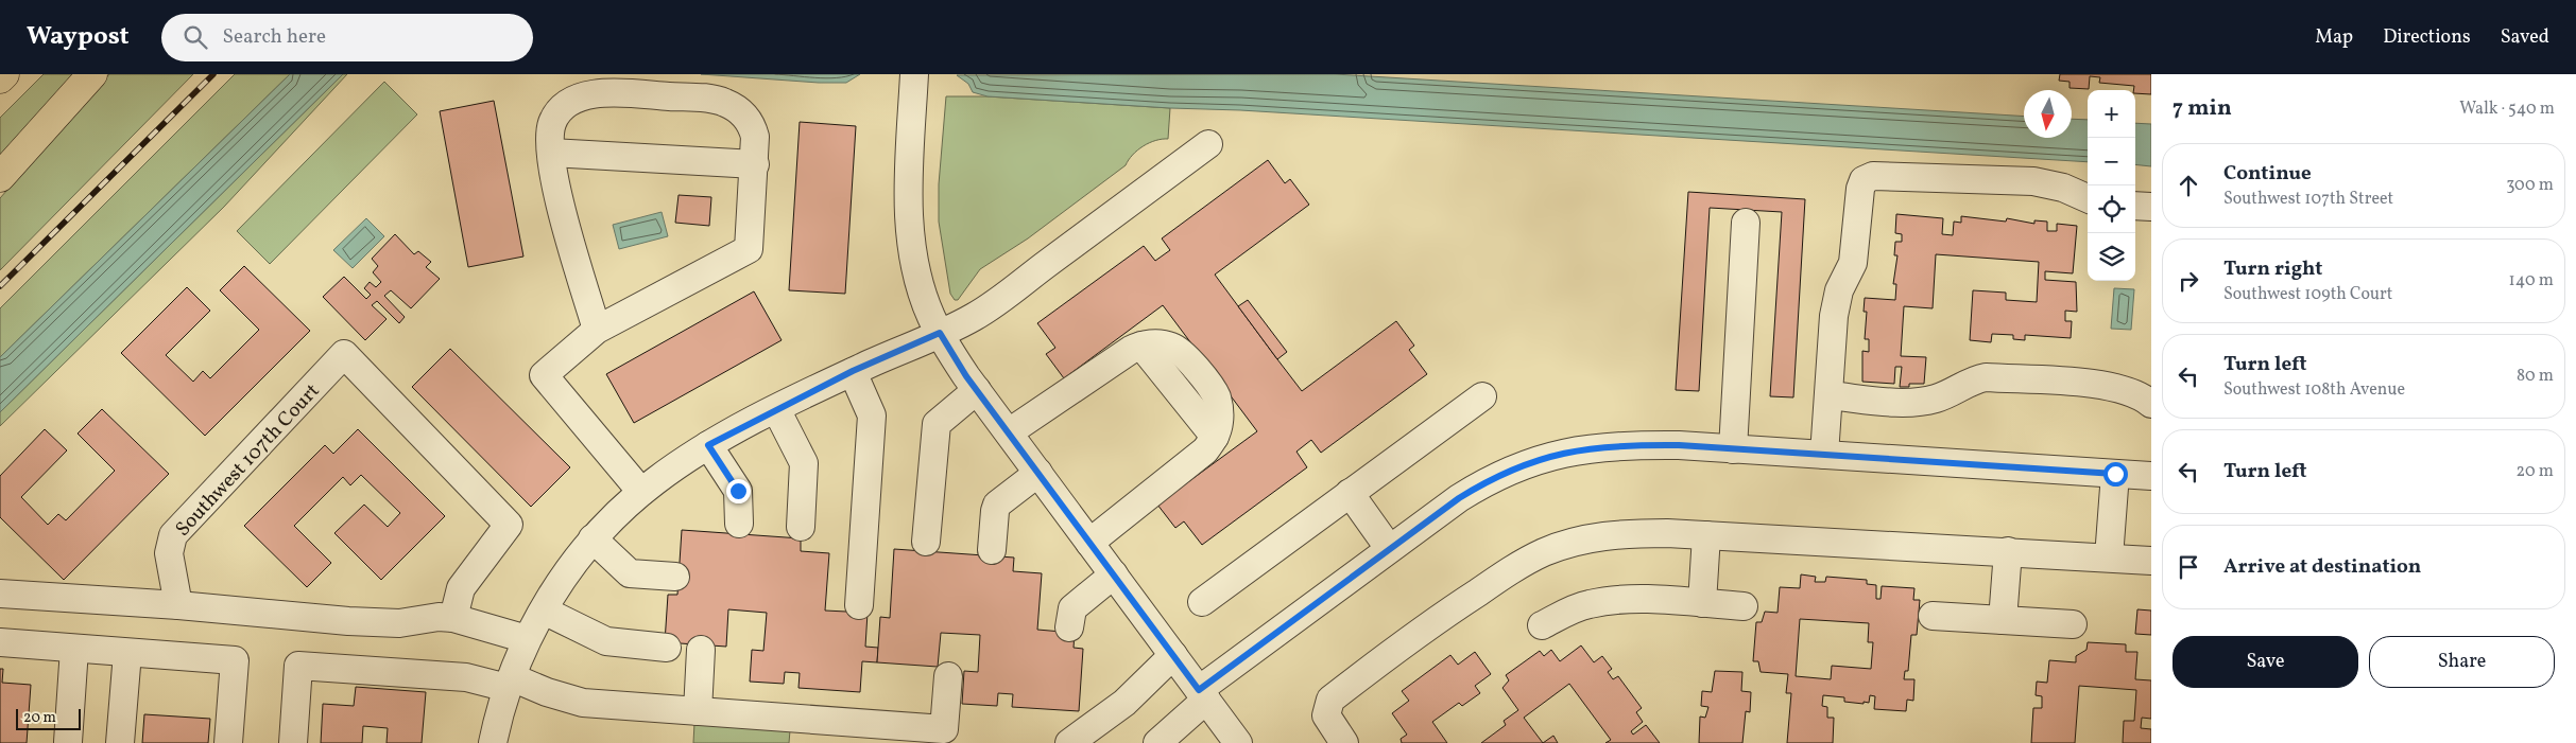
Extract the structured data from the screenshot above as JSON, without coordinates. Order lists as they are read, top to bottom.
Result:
{
  "streets": {
    "street": ["Southwest 107th Court"]
  },
  "scale_bar": "20 m",
  "north": "bottom",
  "page": {
    "header": "Waypost",
    "search": "Search here",
    "nav": ["Map", "Directions", "Saved"],
    "heading": ["7 min", "Walk · 540 m"],
    "map_buttons": ["+", "−"],
    "list": [
      ["Continue", "Southwest 107th Street", "300 m"],
      ["Turn right", "Southwest 109th Court", "140 m"],
      ["Turn left", "Southwest 108th Avenue", "80 m"],
      ["Turn left", "20 m"],
      "Arrive at destination"
    ],
    "buttons": ["Save", "Share"],
    "scale": "20 m"
  }
}
